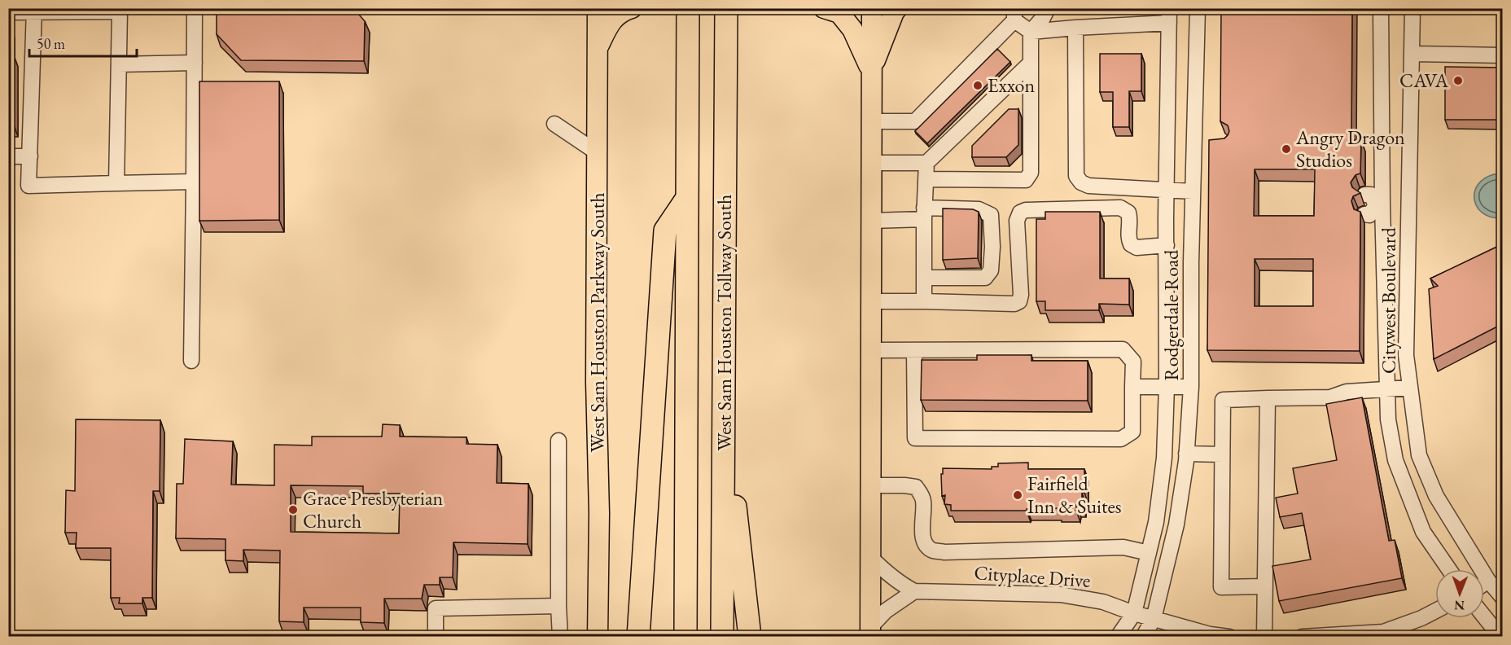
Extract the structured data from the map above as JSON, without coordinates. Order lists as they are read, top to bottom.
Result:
{
  "streets": {
    "highway": ["West Sam Houston Tollway South"],
    "main road": ["West Sam Houston Parkway South"],
    "street": ["Citywest Boulevard", "Rodgerdale Road", "Cityplace Drive"]
  },
  "crossings": [
    ["Rodgerdale Road", "Cityplace Drive"]
  ],
  "places": [
    "CAVA",
    "Exxon",
    "Angry Dragon Studios",
    "Fairfield Inn & Suites",
    "Grace Presbyterian Church"
  ],
  "scale_bar": "50 m",
  "north": "bottom"
}
